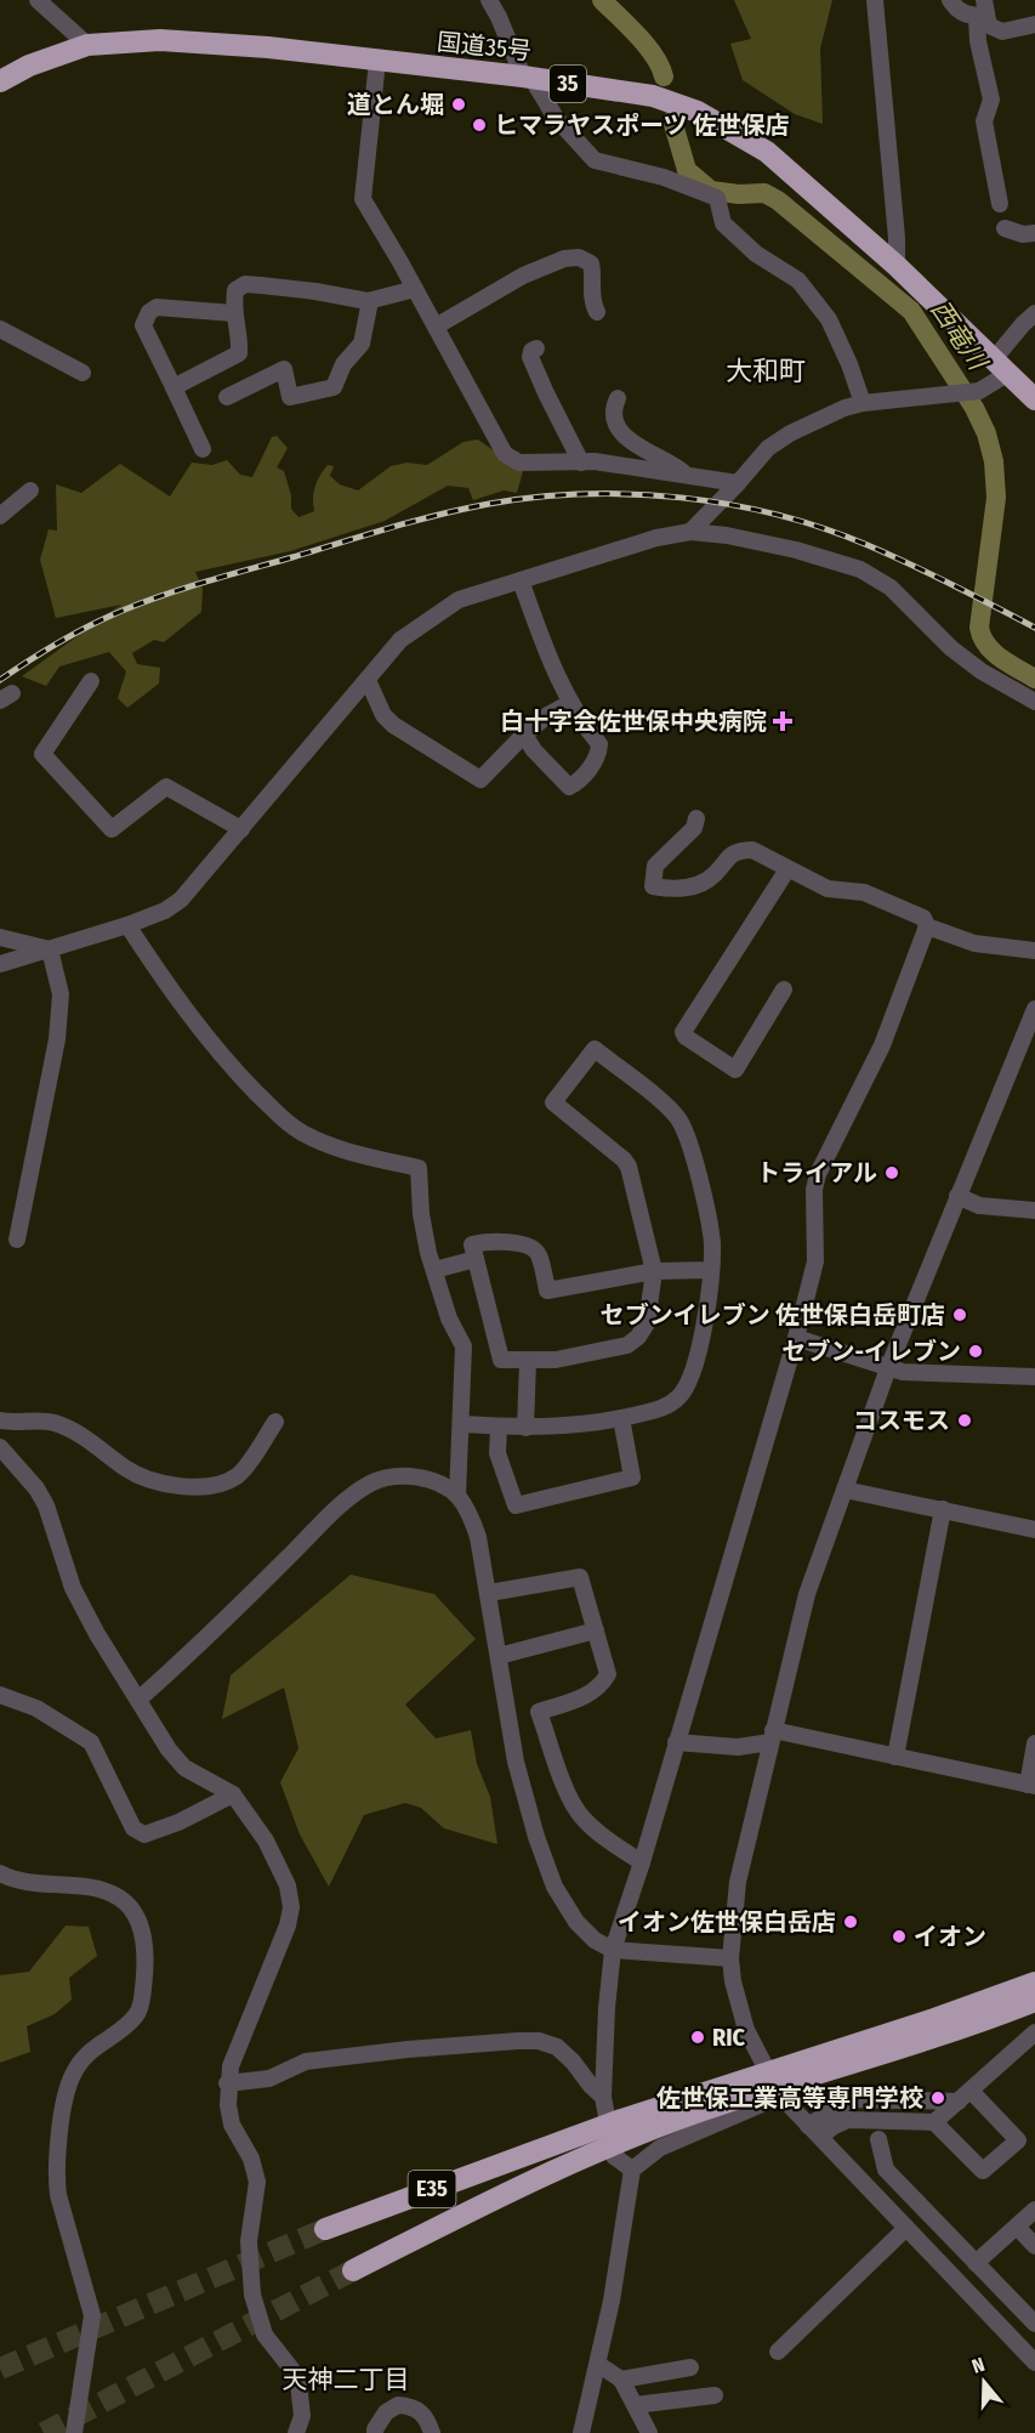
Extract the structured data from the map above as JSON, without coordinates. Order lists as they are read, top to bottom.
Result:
{
  "streets": {
    "highway": ["国道35号", "35", "E35"]
  },
  "districts": ["大和町", "天神二丁目"],
  "water": ["西竜川"],
  "places": {
    "other": [
      "道とん堀",
      "ヒマラヤスポーツ 佐世保店",
      "トライアル",
      "セブンイレブン 佐世保白岳町店",
      "セブン-イレブン",
      "コスモス",
      "イオン佐世保白岳店",
      "イオン",
      "RIC",
      "佐世保工業高等専門学校"
    ],
    "health": ["白十字会佐世保中央病院"]
  },
  "north": "top"
}
